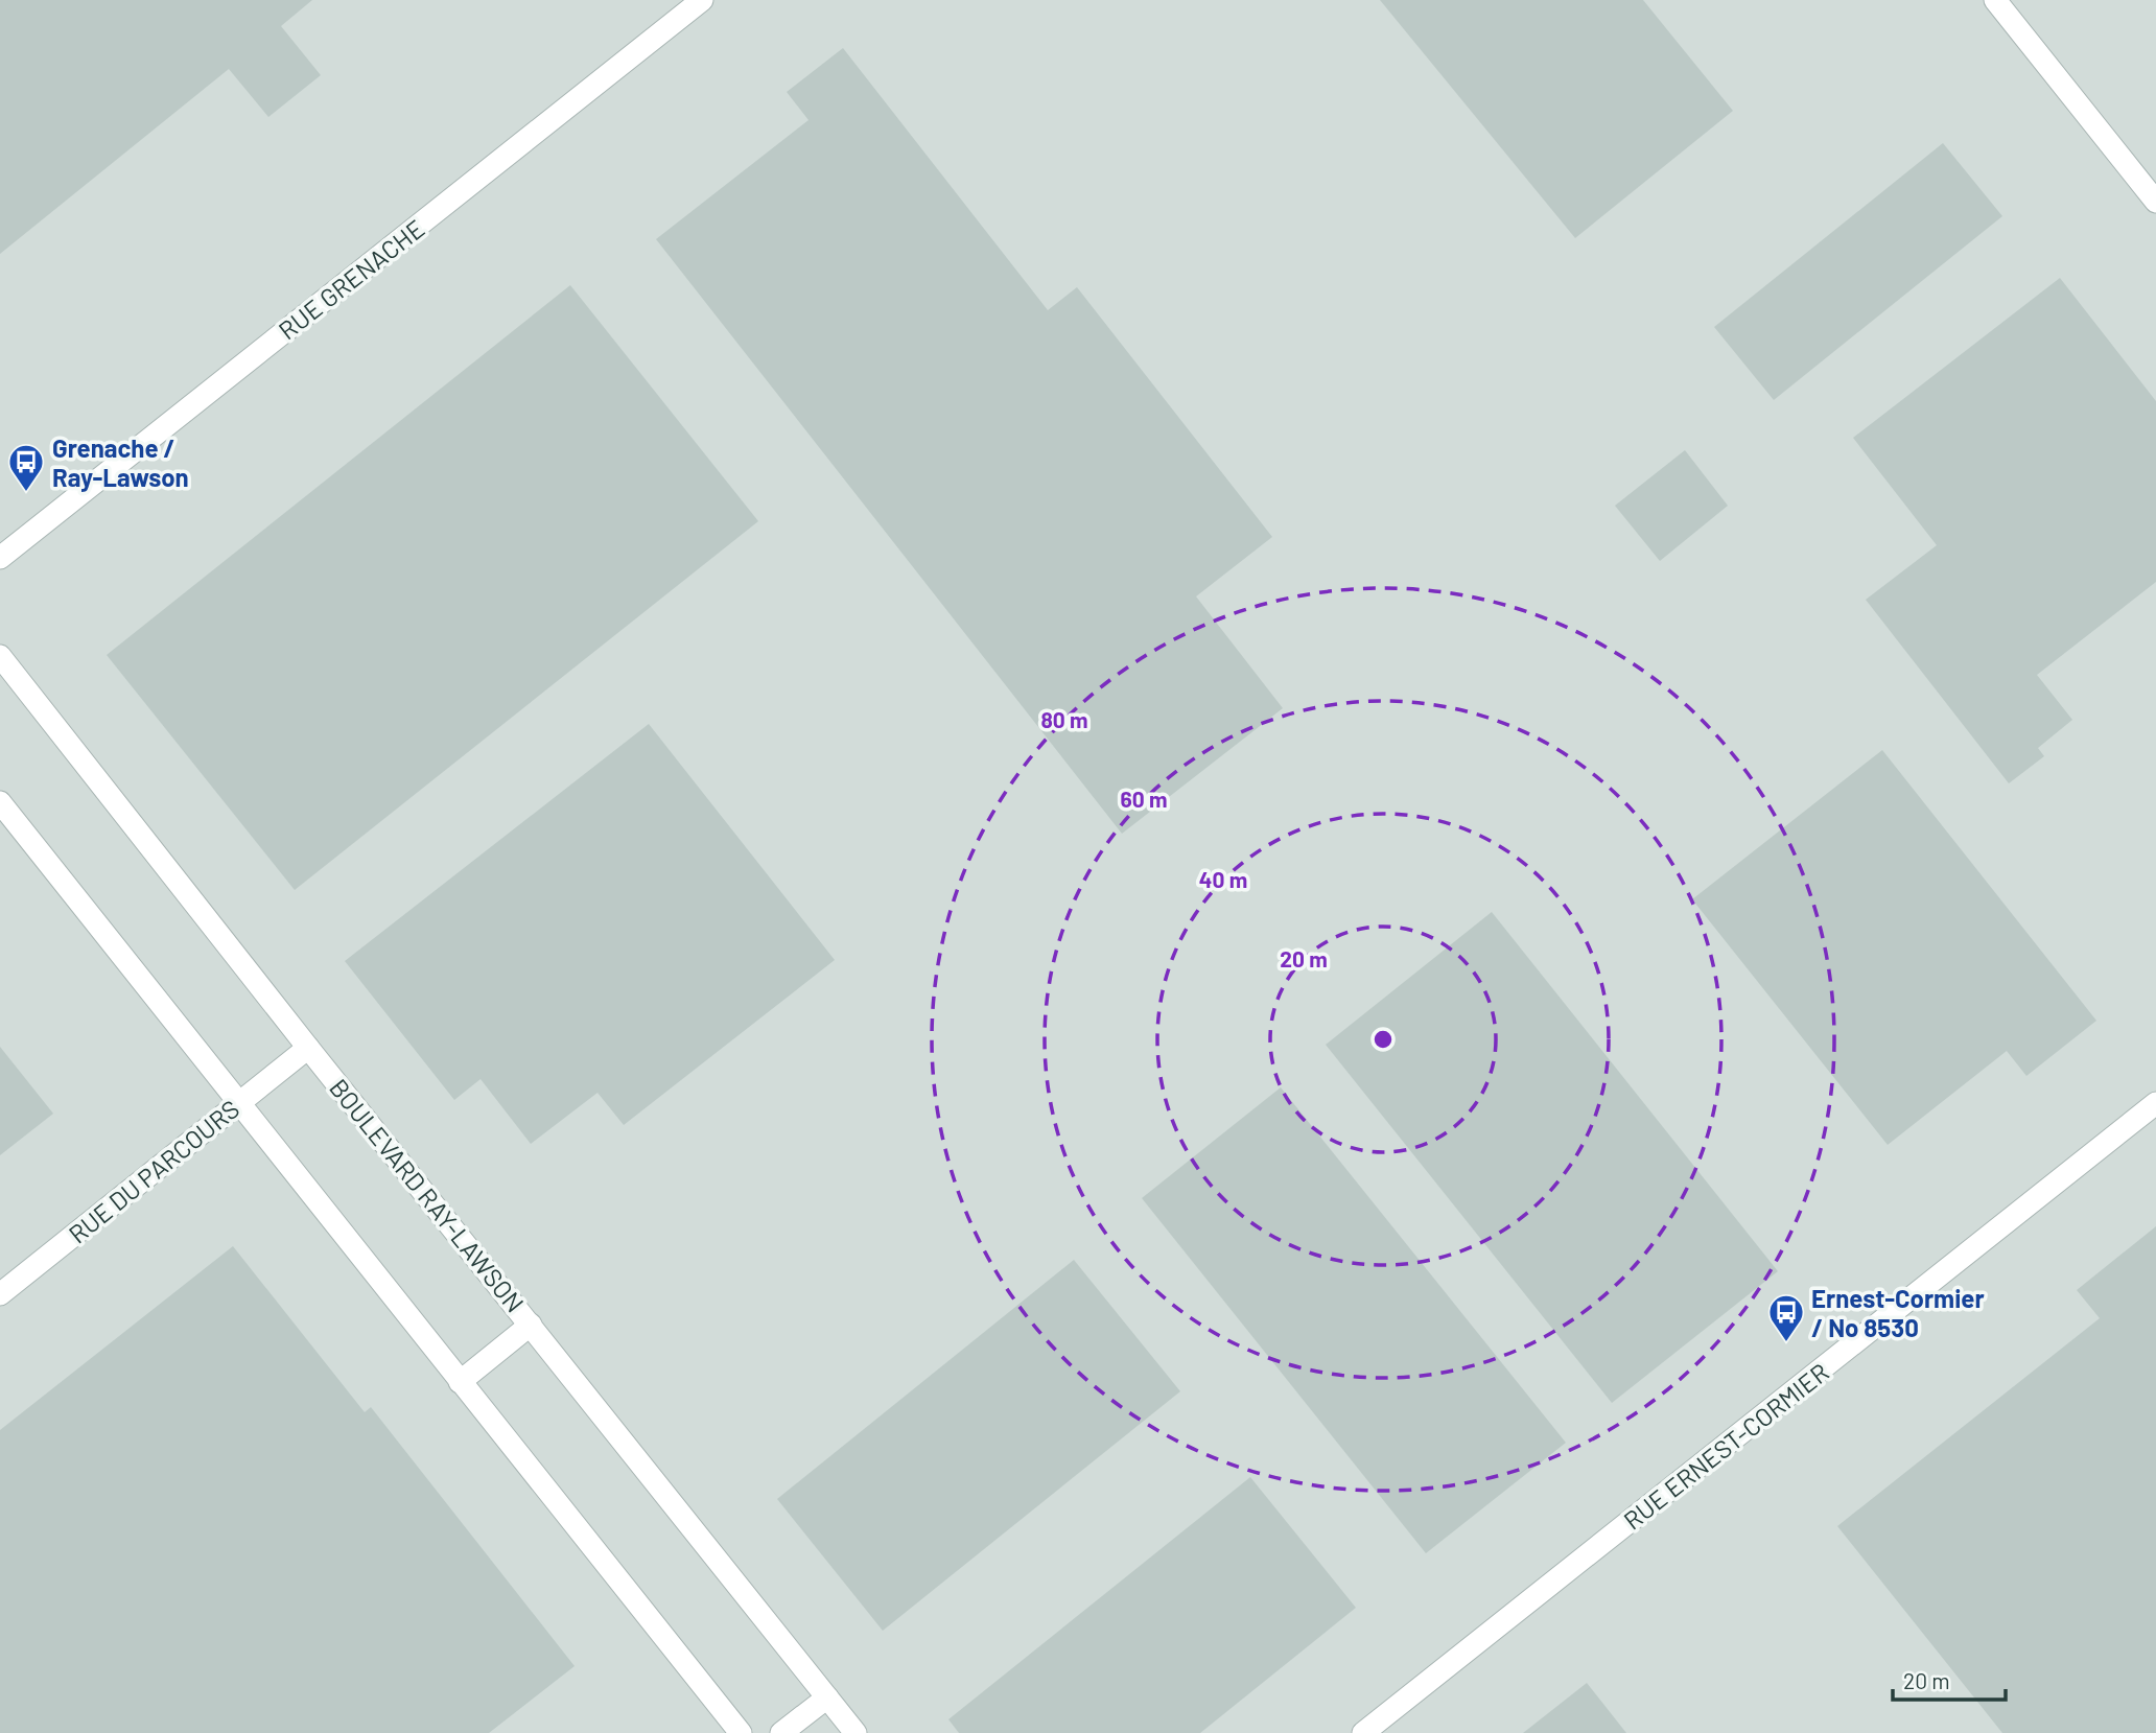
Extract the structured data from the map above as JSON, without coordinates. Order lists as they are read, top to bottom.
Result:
{
  "streets": {
    "street": [
      "RUE GRENACHE",
      "RUE DU PARCOURS",
      "BOULEVARD RAY-LAWSON",
      "RUE ERNEST-CORMIER"
    ]
  },
  "crossings": [
    ["RUE DU PARCOURS", "BOULEVARD RAY-LAWSON"]
  ],
  "places": {
    "bus stop": ["Grenache / Ray-Lawson", "Ernest-Cormier / No 8530"]
  },
  "scale_bar": "20 m",
  "rings": [
    "80 m",
    "60 m",
    "40 m",
    "20 m"
  ]
}
